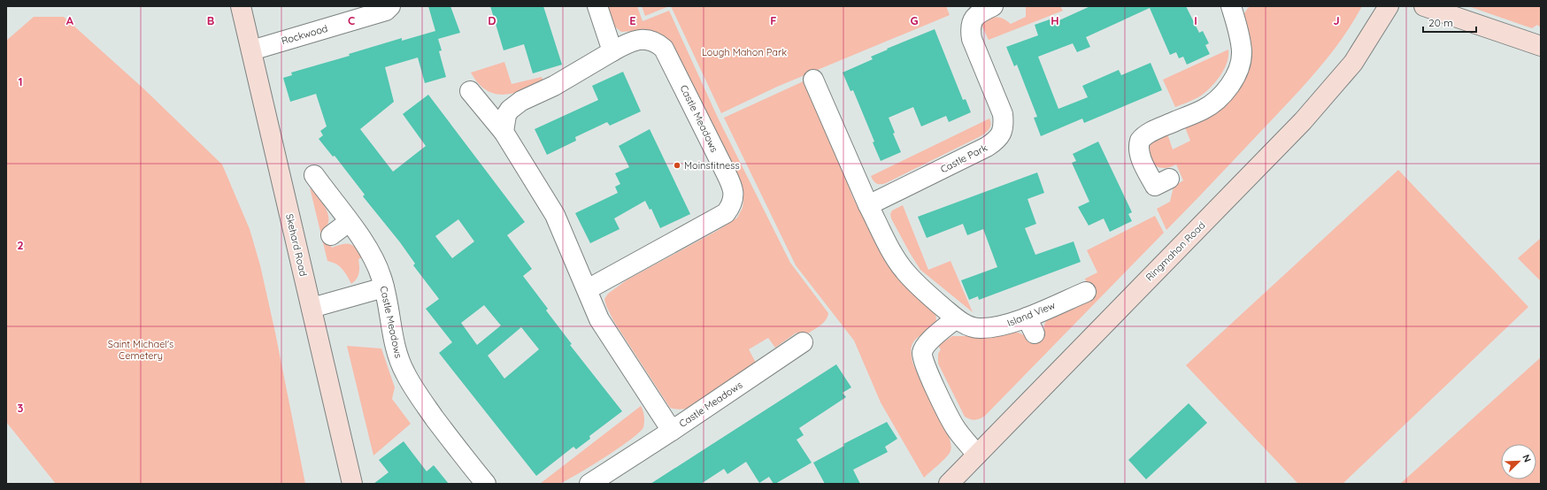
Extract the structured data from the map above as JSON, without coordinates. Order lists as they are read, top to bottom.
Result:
{
  "streets": {
    "street": [
      "Rockwood",
      "Castle Meadows",
      "Castle Park",
      "Skehard Road",
      "Ringmahon Road",
      "Island View"
    ]
  },
  "crossings": [
    ["Rockwood", "Skehard Road"]
  ],
  "parks": ["Lough Mahon Park", "Saint Michael's Cemetery"],
  "places": ["Moinsfitness"],
  "scale_bar": "20 m",
  "north": "top right",
  "grid": {
    "columns": [
      "A",
      "B",
      "C",
      "D",
      "E",
      "F",
      "G",
      "H",
      "I",
      "J"
    ],
    "rows": ["1", "2", "3"]
  }
}
